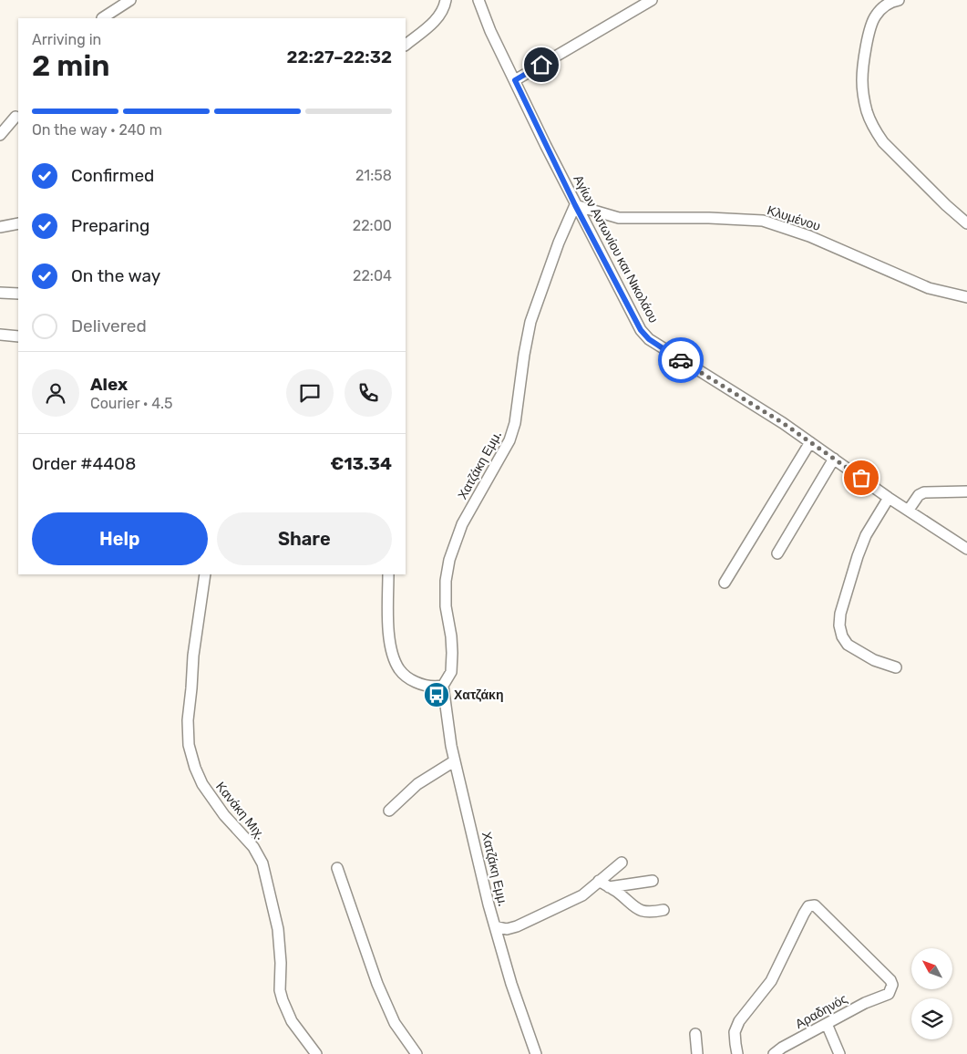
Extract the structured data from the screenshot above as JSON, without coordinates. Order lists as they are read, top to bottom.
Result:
{
  "streets": {
    "street": [
      "Κλυμένου",
      "Αγίων Αντωνίου και Νικολάου",
      "Χατζάκη Εμμ.",
      "Κανάκη Μιχ.",
      "Αραδηνός"
    ]
  },
  "crossings": [
    ["Κλυμένου", "Αγίων Αντωνίου και Νικολάου"],
    ["Κλυμένου", "Χατζάκη Εμμ."],
    ["Αγίων Αντωνίου και Νικολάου", "Χατζάκη Εμμ."]
  ],
  "places": {
    "bus stop": ["Χατζάκη"]
  },
  "north": "top left",
  "page": {
    "heading": ["2 min", "Arriving in", "22:27–22:32"],
    "panel": [
      "Alex",
      "Courier · 4.5",
      "Order #4408",
      "€13.34"
    ],
    "bar": "On the way · 240 m",
    "list": [
      ["Confirmed", "21:58"],
      ["Preparing", "22:00"],
      ["On the way", "22:04"],
      "Delivered"
    ],
    "buttons": ["Help", "Share"]
  }
}
